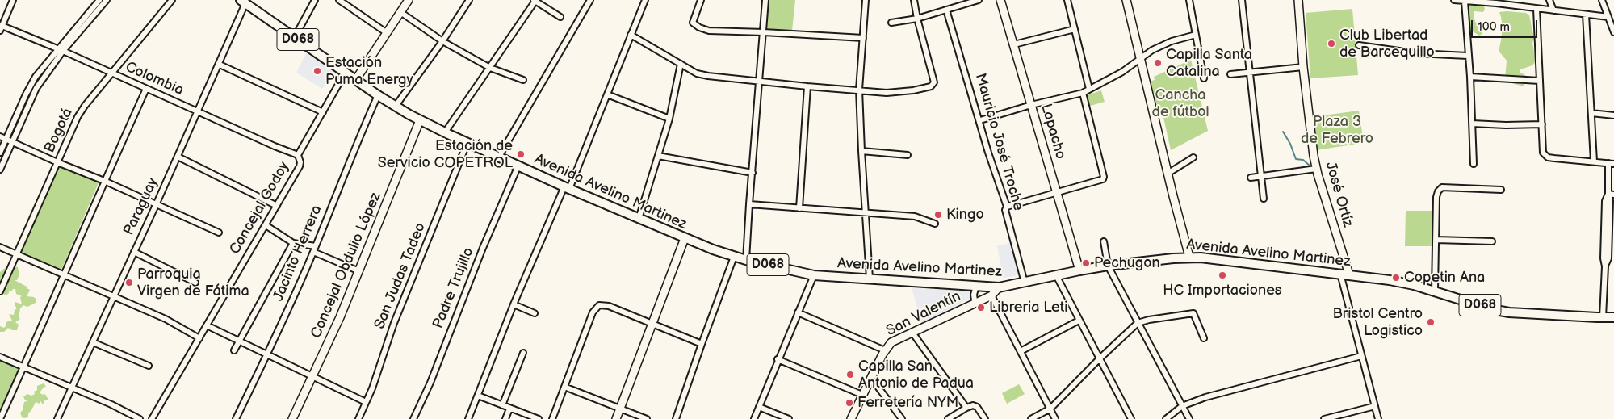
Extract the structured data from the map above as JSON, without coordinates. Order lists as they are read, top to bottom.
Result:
{
  "streets": {
    "main road": ["D068", "Avenida Avelino Martinez"],
    "street": [
      "Colombia",
      "Bogotá",
      "Lapacho",
      "Mauricio José Troche",
      "José Ortíz",
      "Paraguay",
      "Concejal Godoy",
      "Jacinto Herrera",
      "Concejal Obdulio López",
      "San Judas Tadeo",
      "Padre Trujillo",
      "San Valentín"
    ]
  },
  "crossings": [
    ["D068", "Avenida Avelino Martinez"],
    ["D068", "Paraguay"],
    ["D068", "Concejal Godoy"],
    ["Colombia", "Bogotá"],
    ["Colombia", "Paraguay"],
    ["Colombia", "Concejal Godoy"],
    ["Lapacho", "Avenida Avelino Martinez"],
    ["Mauricio José Troche", "Avenida Avelino Martinez"],
    ["Avenida Avelino Martinez", "José Ortíz"],
    ["Avenida Avelino Martinez", "Jacinto Herrera"],
    ["Avenida Avelino Martinez", "Concejal Obdulio López"],
    ["Avenida Avelino Martinez", "San Judas Tadeo"],
    ["Avenida Avelino Martinez", "Padre Trujillo"],
    ["Avenida Avelino Martinez", "San Valentín"]
  ],
  "parks": ["Cancha de fútbol", "Plaza 3 de Febrero"],
  "places": [
    "Club Libertad de Barcequillo",
    "Capilla Santa Catalina",
    "Estación Puma Energy",
    "Estación de Servicio COPETROL",
    "Kingo",
    "Pechugon",
    "HC Importaciones",
    "Copetin Ana",
    "Parroquia Virgen de Fátima",
    "Libreria Leti",
    "Bristol Centro Logistico",
    "Capilla San Antonio de Padua",
    "Ferretería NYM"
  ],
  "scale_bar": "100 m"
}
